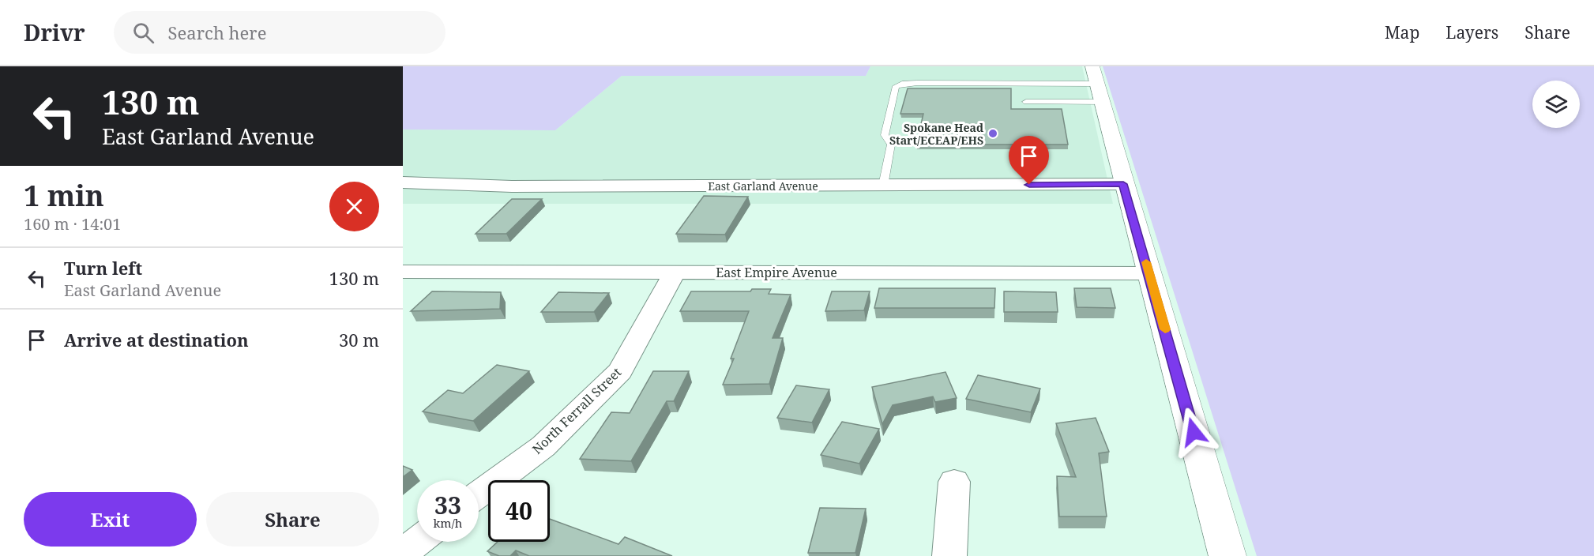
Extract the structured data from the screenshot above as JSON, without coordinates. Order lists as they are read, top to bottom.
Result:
{
  "streets": {
    "street": ["East Garland Avenue", "East Empire Avenue", "North Ferrall Street"]
  },
  "crossings": [
    ["East Empire Avenue", "North Ferrall Street"]
  ],
  "places": ["Spokane Head Start/ECEAP/EHS"],
  "page": {
    "header": "Drivr",
    "search": "Search here",
    "nav": ["Map", "Layers", "Share"],
    "turn": ["130 m", "East Garland Avenue"],
    "heading": ["1 min", "160 m · 14:01"],
    "list": [
      {
        "name": "Turn left",
        "note": "East Garland Avenue",
        "value": "130 m"
      },
      {
        "name": "Arrive at destination",
        "value": "30 m"
      }
    ],
    "speed": "33 km/h",
    "limit": "40",
    "buttons": ["Exit", "Share"]
  }
}
